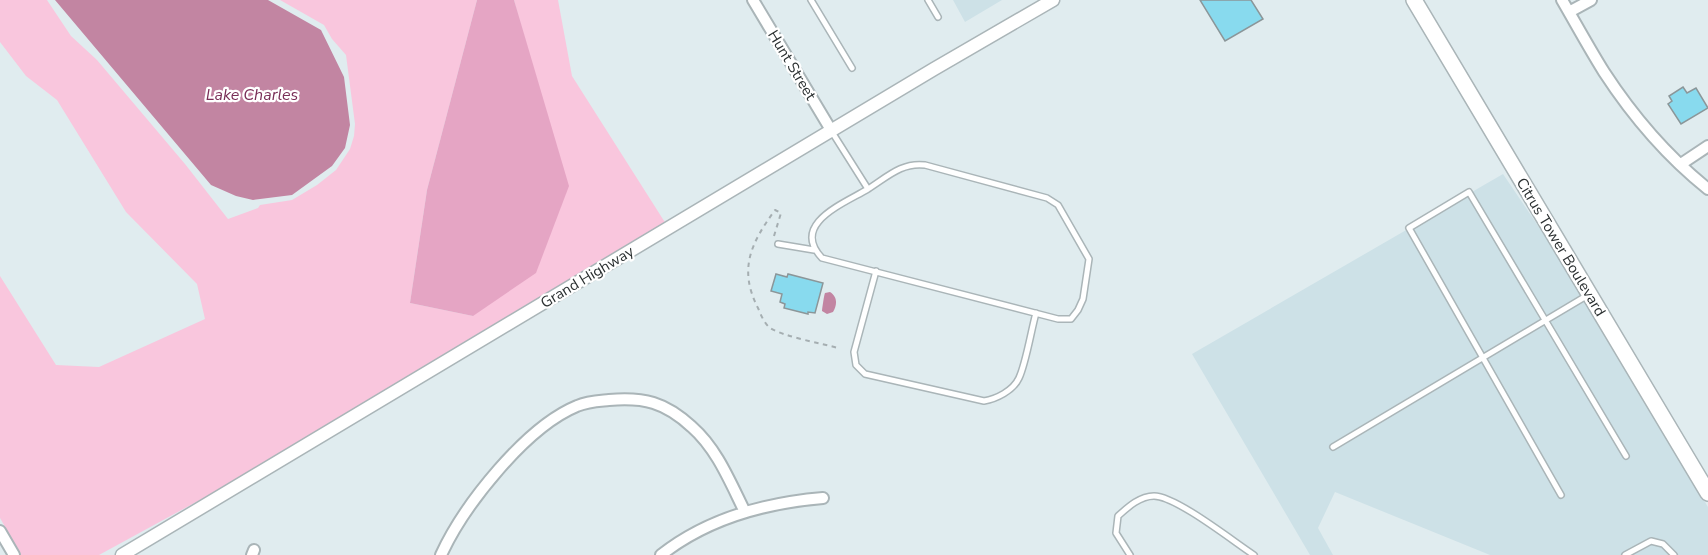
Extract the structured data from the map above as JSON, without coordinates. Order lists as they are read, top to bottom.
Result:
{
  "streets": {
    "main road": ["Citrus Tower Boulevard"],
    "street": ["Hunt Street", "Grand Highway"]
  },
  "crossings": [
    ["Hunt Street", "Grand Highway"]
  ],
  "water": ["Lake Charles"]
}
